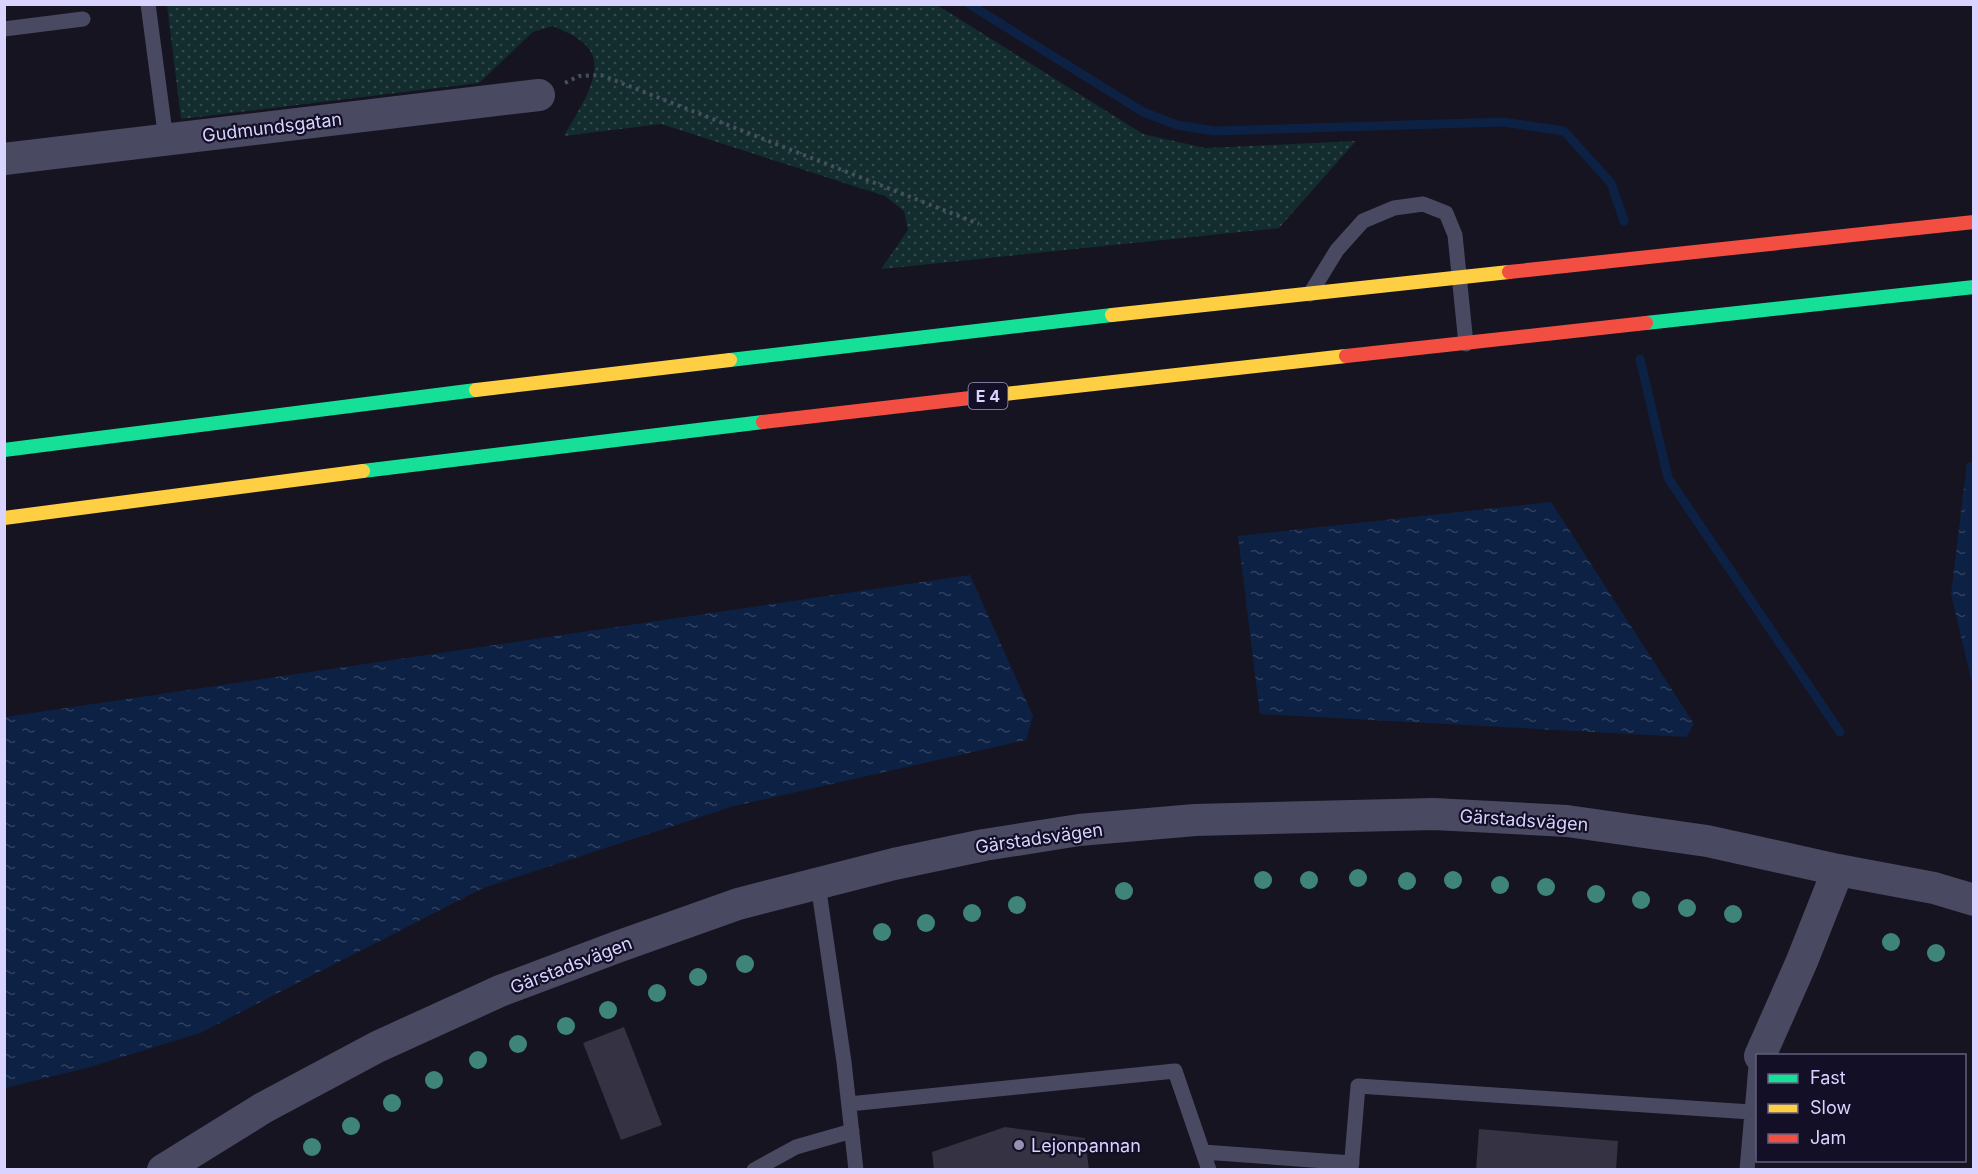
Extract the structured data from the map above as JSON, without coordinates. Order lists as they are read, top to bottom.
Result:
{
  "streets": {
    "highway": ["E 4"],
    "street": ["Gudmundsgatan", "Gärstadsvägen"]
  },
  "places": ["Lejonpannan"],
  "legend": ["Fast", "Slow", "Jam"]
}
